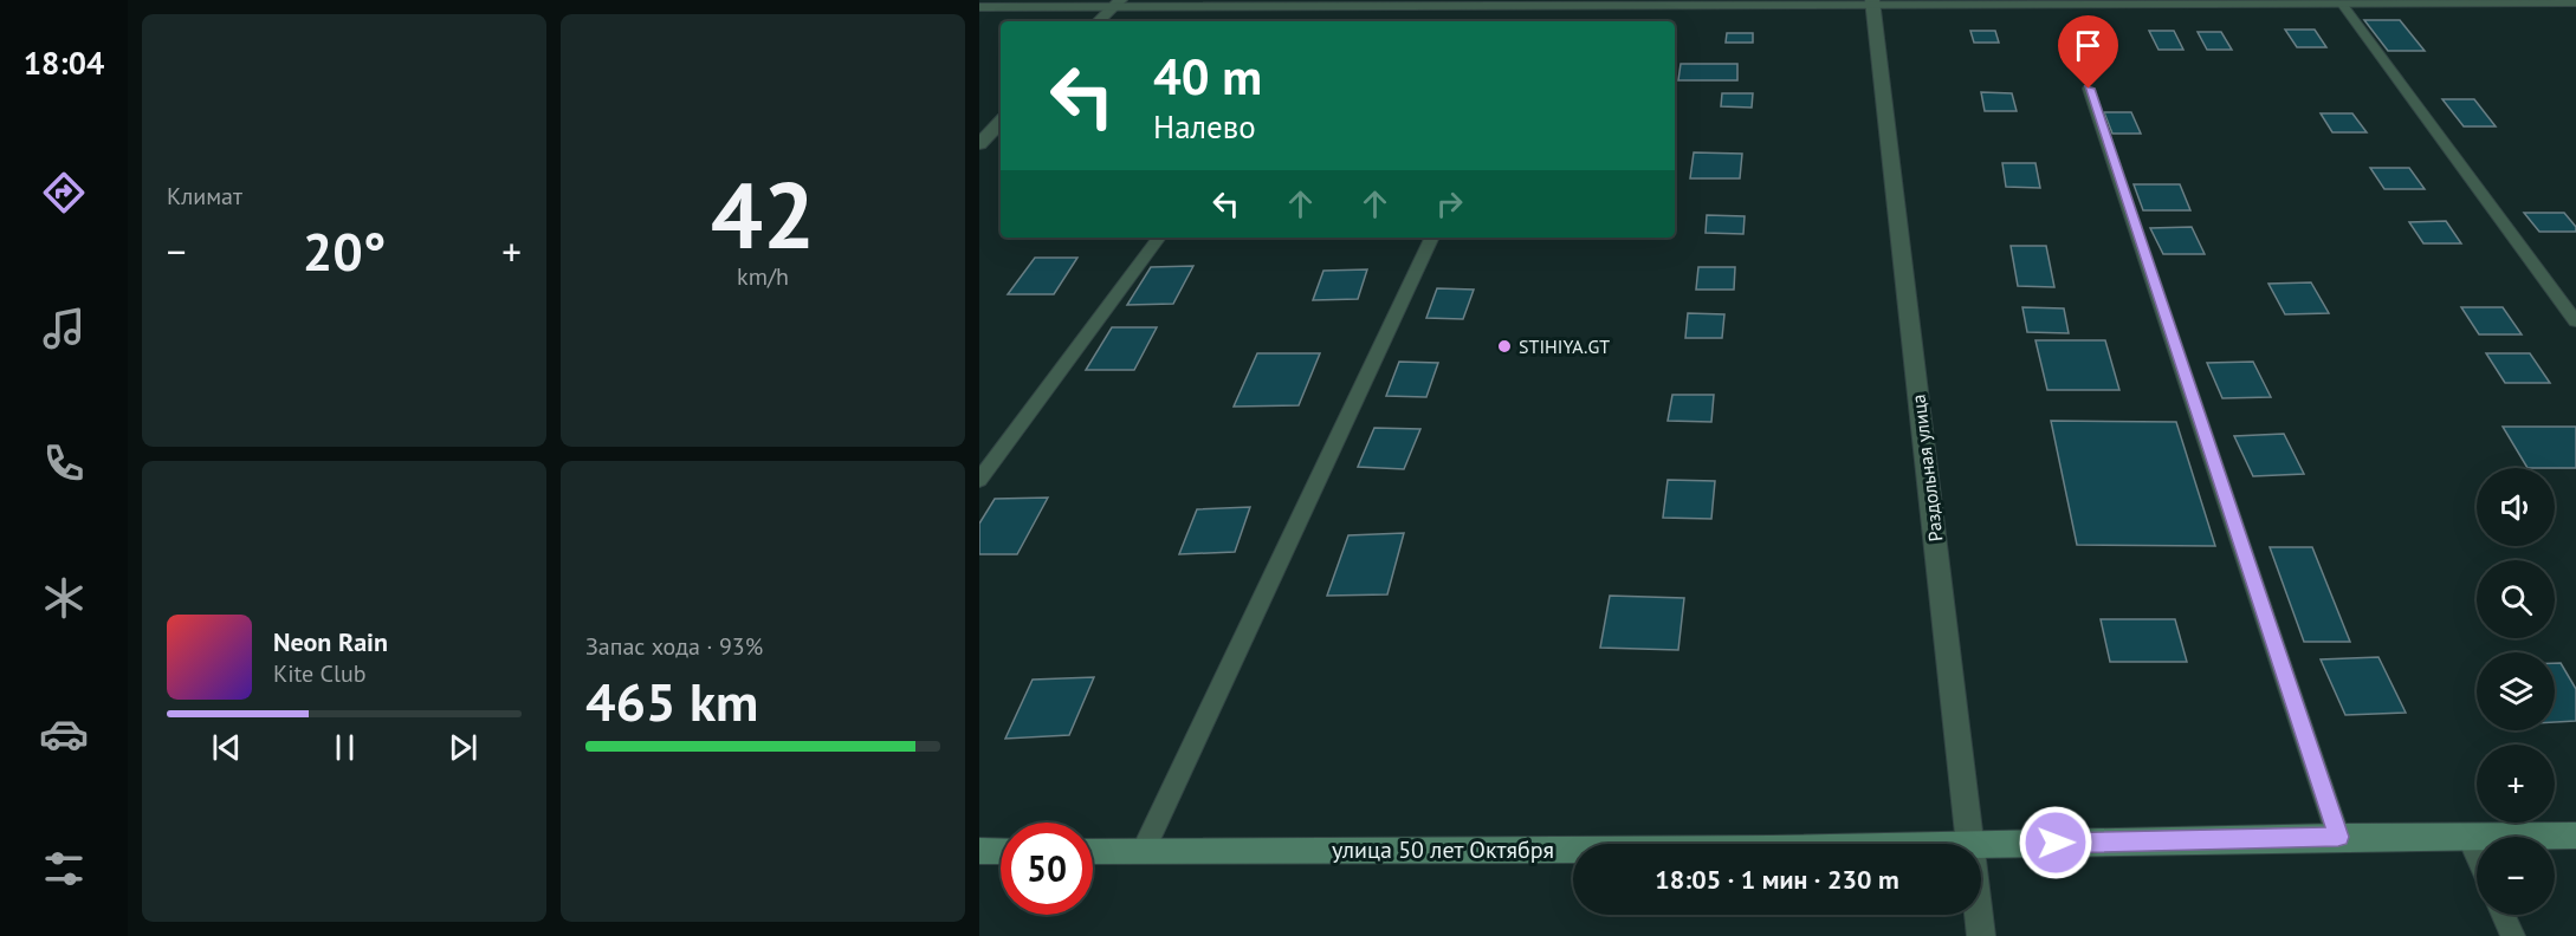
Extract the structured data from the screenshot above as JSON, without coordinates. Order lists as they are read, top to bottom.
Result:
{
  "streets": {
    "main road": ["улица 50 лет Октября"],
    "street": ["Раздольная улица"]
  },
  "places": ["STIHIYA.GT"],
  "page": {
    "tabs": "18:04",
    "tile": [
      "Климат",
      ["42", "km/h"],
      ["Запас хода · 93%", "465 km"]
    ],
    "turn": ["40 m", "Налево"],
    "heat": ["−", "20°", "+"],
    "map_buttons": ["+", "−"],
    "song": ["Neon Rain", "Kite Club"],
    "limit": "50",
    "trip": "18:05 · 1 мин · 230 m"
  }
}
